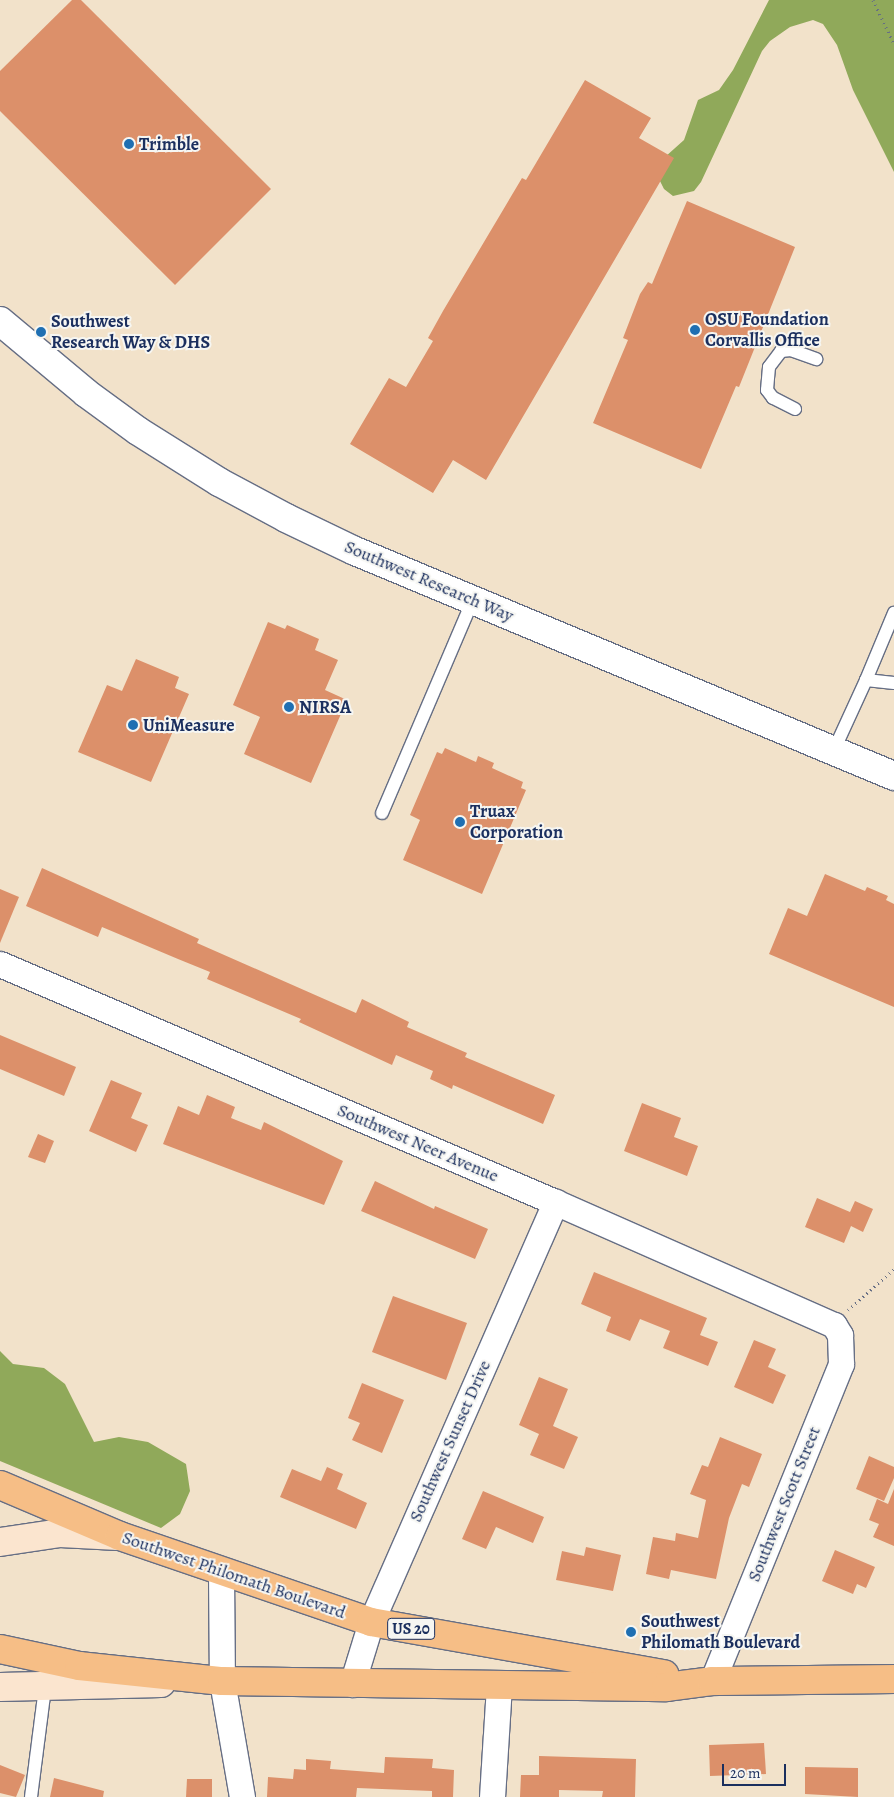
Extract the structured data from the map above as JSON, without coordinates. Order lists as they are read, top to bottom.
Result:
{
  "streets": {
    "highway": ["Southwest Philomath Boulevard", "US 20"],
    "street": [
      "Southwest Research Way",
      "Southwest Neer Avenue",
      "Southwest Sunset Drive",
      "Southwest Scott Street"
    ]
  },
  "crossings": [
    ["Southwest Neer Avenue", "Southwest Sunset Drive"],
    ["Southwest Neer Avenue", "Southwest Scott Street"],
    ["Southwest Sunset Drive", "Southwest Philomath Boulevard"],
    ["Southwest Scott Street", "Southwest Philomath Boulevard"]
  ],
  "places": [
    "Trimble",
    "OSU Foundation Corvallis Office",
    "Southwest Research Way & DHS",
    "NIRSA",
    "UniMeasure",
    "Truax Corporation",
    "Southwest Philomath Boulevard"
  ],
  "scale_bar": "20 m"
}
